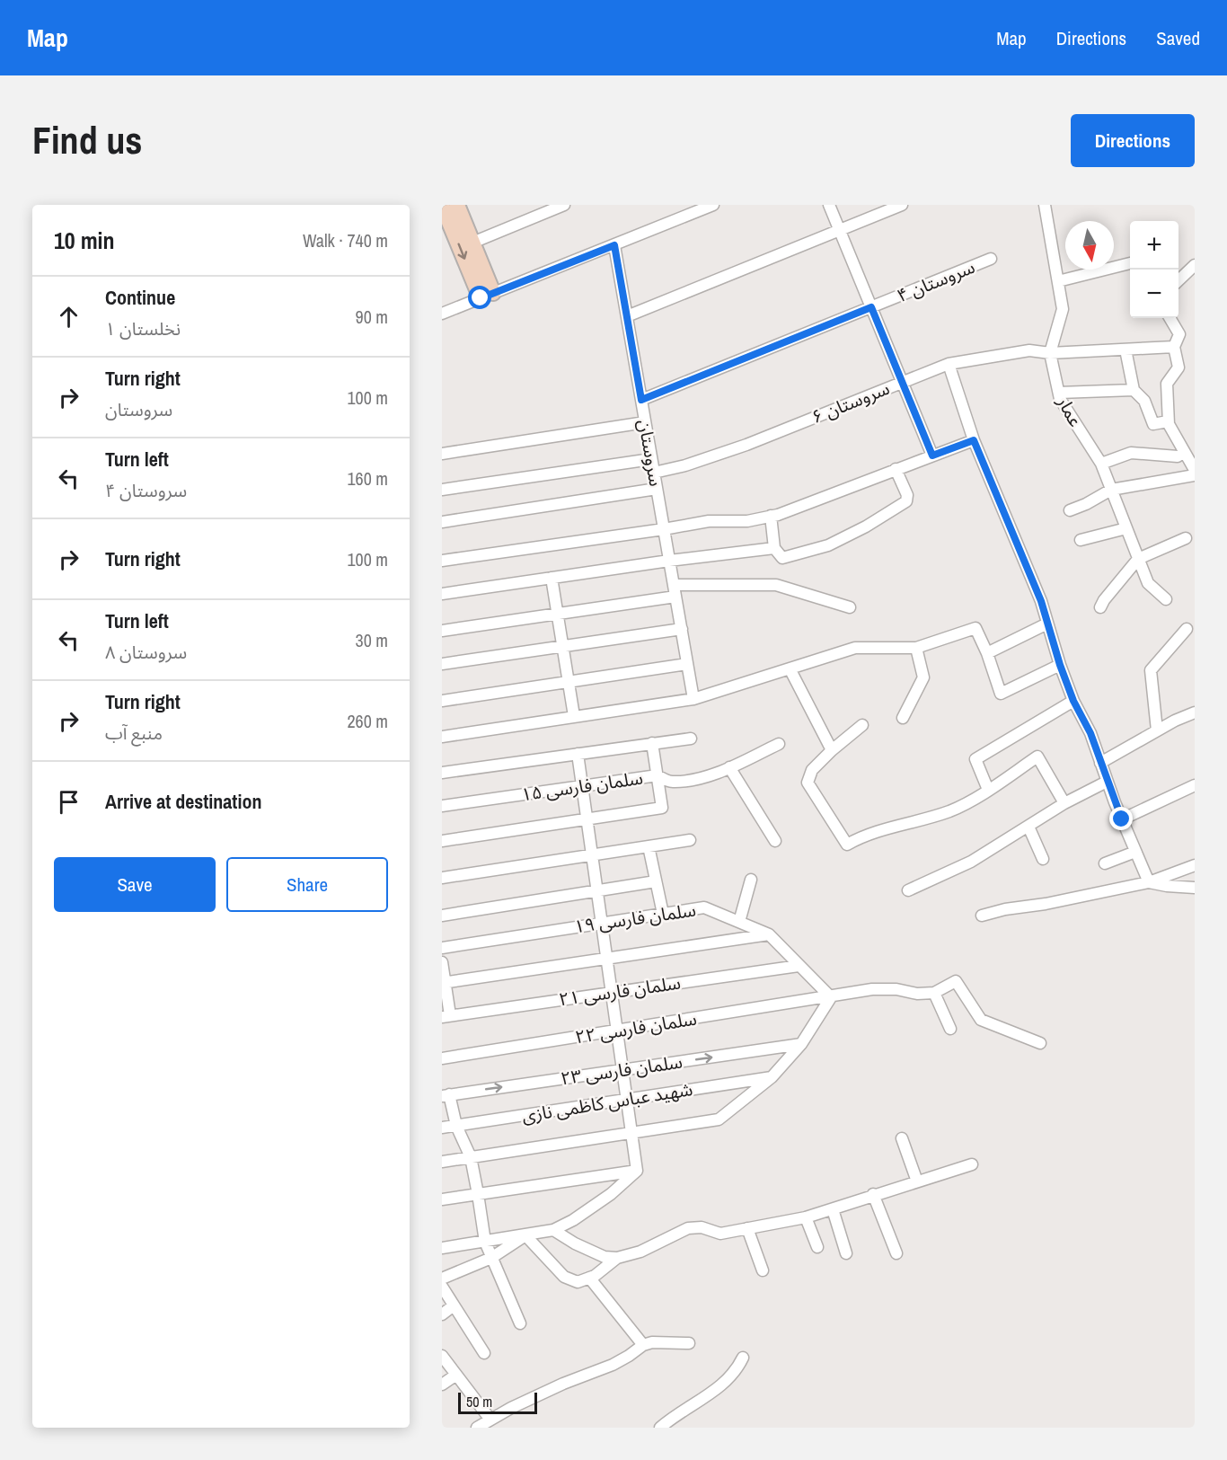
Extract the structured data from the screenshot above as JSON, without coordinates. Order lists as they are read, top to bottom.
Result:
{
  "streets": {
    "street": [
      "سروستان ۴",
      "سروستان ۶",
      "عمار",
      "سروستان",
      "سلمان فارسی ۱۵",
      "سلمان فارسی ۱۹",
      "سلمان فارسی ۲۱",
      "سلمان فارسی ۲۲",
      "سلمان فارسی ۲۳",
      "شهید عباس کاظمی نازی"
    ]
  },
  "crossings": [
    ["سروستان ۴", "سروستان"],
    ["سروستان ۶", "عمار"],
    ["سروستان ۶", "سروستان"],
    ["سلمان فارسی ۱۹", "سلمان فارسی ۲۱"],
    ["سلمان فارسی ۱۹", "سلمان فارسی ۲۲"]
  ],
  "scale_bar": "50 m",
  "north": "bottom",
  "page": {
    "header": "Map",
    "nav": ["Map", "Directions", "Saved"],
    "buttons": [
      "Directions",
      ["Save", "Share"]
    ],
    "title": "Find us",
    "heading": ["10 min", "Walk · 740 m"],
    "map_buttons": ["+", "−"],
    "list": [
      ["Continue", "نخلستان ۱", "90 m"],
      ["Turn right", "سروستان", "100 m"],
      ["Turn left", "سروستان ۴", "160 m"],
      ["Turn right", "100 m"],
      ["Turn left", "سروستان ۸", "30 m"],
      ["Turn right", "منبع آب", "260 m"],
      "Arrive at destination"
    ],
    "scale": "50 m"
  }
}
